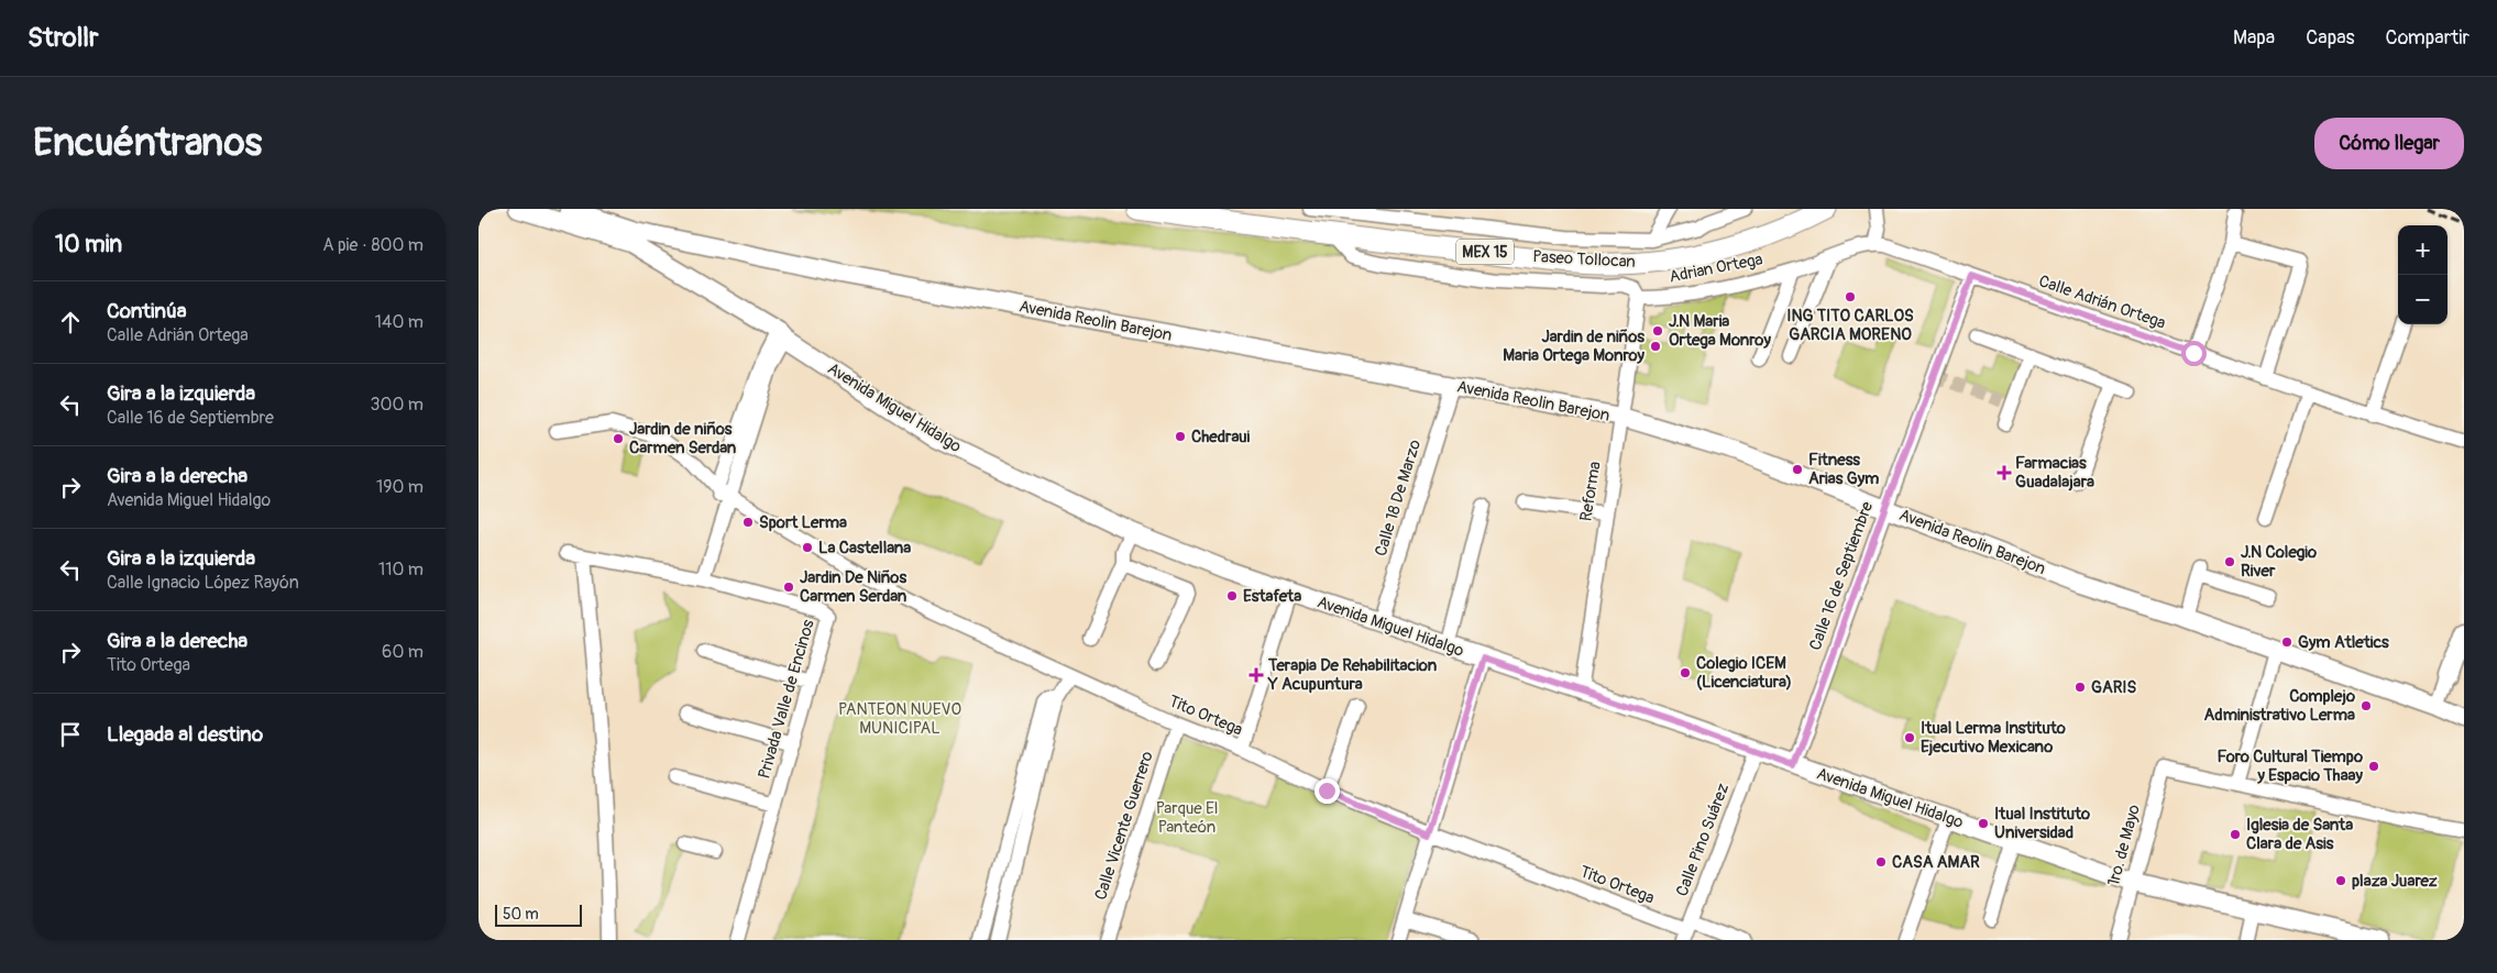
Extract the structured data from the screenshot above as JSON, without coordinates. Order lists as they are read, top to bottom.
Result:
{
  "streets": {
    "highway": ["MEX 15", "Paseo Tollocan"],
    "main road": ["Avenida Reolin Barejon", "Avenida Miguel Hidalgo"],
    "street": [
      "Adrian Ortega",
      "Calle Adrián Ortega",
      "Reforma",
      "Calle 18 De Marzo",
      "Calle 16 de Septiembre",
      "Privada Valle de Encinos",
      "Tito Ortega",
      "Calle Vicente Guerrero",
      "Calle Pino Suárez",
      "1ro. de Mayo"
    ]
  },
  "crossings": [
    ["Adrian Ortega", "Calle Adrián Ortega"],
    ["Adrian Ortega", "Reforma"],
    ["Calle Adrián Ortega", "Calle 16 de Septiembre"],
    ["Avenida Reolin Barejon", "Avenida Miguel Hidalgo"],
    ["Avenida Reolin Barejon", "Reforma"],
    ["Avenida Reolin Barejon", "Calle 18 De Marzo"],
    ["Avenida Reolin Barejon", "Calle 16 de Septiembre"],
    ["Avenida Miguel Hidalgo", "Reforma"],
    ["Avenida Miguel Hidalgo", "Calle 18 De Marzo"],
    ["Avenida Miguel Hidalgo", "Calle 16 de Septiembre"],
    ["Avenida Miguel Hidalgo", "Calle Pino Suárez"],
    ["Avenida Miguel Hidalgo", "1ro. de Mayo"],
    ["Tito Ortega", "Calle Vicente Guerrero"],
    ["Tito Ortega", "Calle Pino Suárez"]
  ],
  "parks": ["PANTEON NUEVO MUNICIPAL", "Parque El Panteón"],
  "places": {
    "other": [
      "ING TITO CARLOS GARCIA MORENO",
      "J.N Maria Ortega Monroy",
      "Jardin de niños Maria Ortega Monroy",
      "Chedraui",
      "Jardin de niños Carmen Serdan",
      "Fitness Arias Gym",
      "Sport Lerma",
      "La Castellana",
      "J.N Colegio River",
      "Jardin De Niños Carmen Serdan",
      "Estafeta",
      "Gym Atletics",
      "Colegio ICEM (Licenciatura)",
      "GARIS",
      "Complejo Administrativo Lerma",
      "Itual Lerma Instituto Ejecutivo Mexicano",
      "Foro Cultural Tiempo y Espacio Thaay",
      "Itual Instituto Universidad",
      "Iglesia de Santa Clara de Asis",
      "CASA AMAR",
      "plaza Juarez"
    ],
    "health": ["Farmacias Guadalajara", "Terapia De Rehabilitacion Y Acupuntura"]
  },
  "scale_bar": "50 m",
  "page": {
    "header": "Strollr",
    "nav": ["Mapa", "Capas", "Compartir"],
    "buttons": "Cómo llegar",
    "title": "Encuéntranos",
    "heading": ["10 min", "A pie · 800 m"],
    "map_buttons": ["+", "−"],
    "list": [
      ["Continúa", "Calle Adrián Ortega", "140 m"],
      ["Gira a la izquierda", "Calle 16 de Septiembre", "300 m"],
      ["Gira a la derecha", "Avenida Miguel Hidalgo", "190 m"],
      ["Gira a la izquierda", "Calle Ignacio López Rayón", "110 m"],
      ["Gira a la derecha", "Tito Ortega", "60 m"],
      "Llegada al destino"
    ],
    "scale": "50 m"
  }
}
